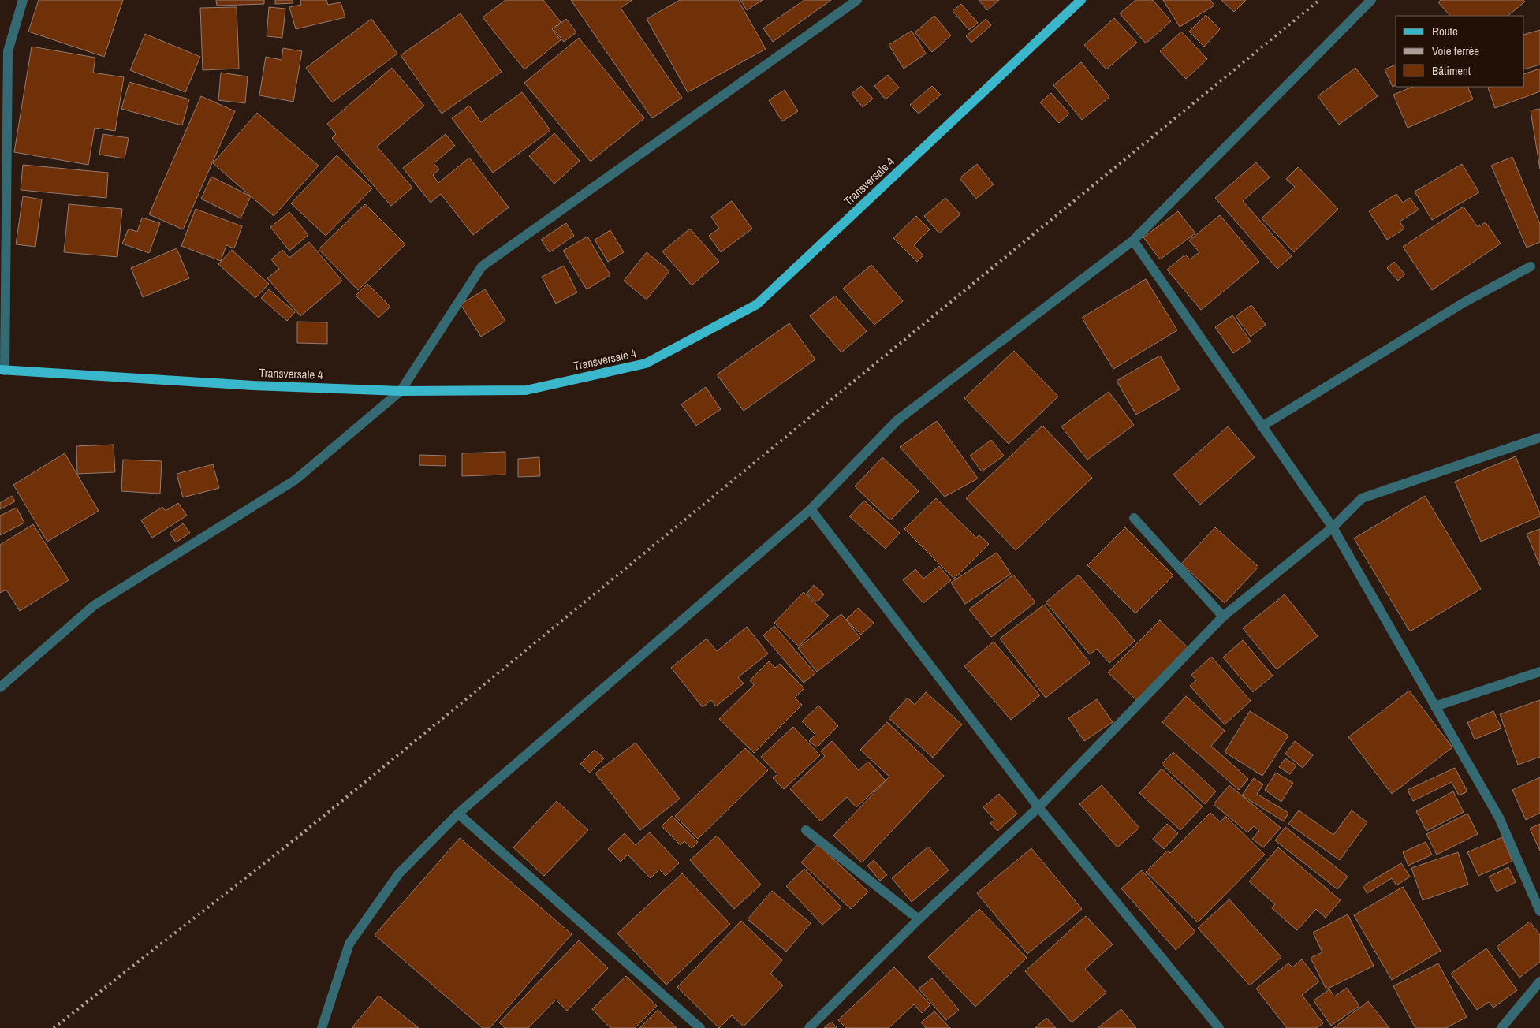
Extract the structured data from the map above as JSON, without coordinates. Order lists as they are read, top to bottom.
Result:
{
  "streets": {
    "main road": ["Transversale 4"]
  },
  "legend": ["Route", "Voie ferrée", "Bâtiment"]
}
